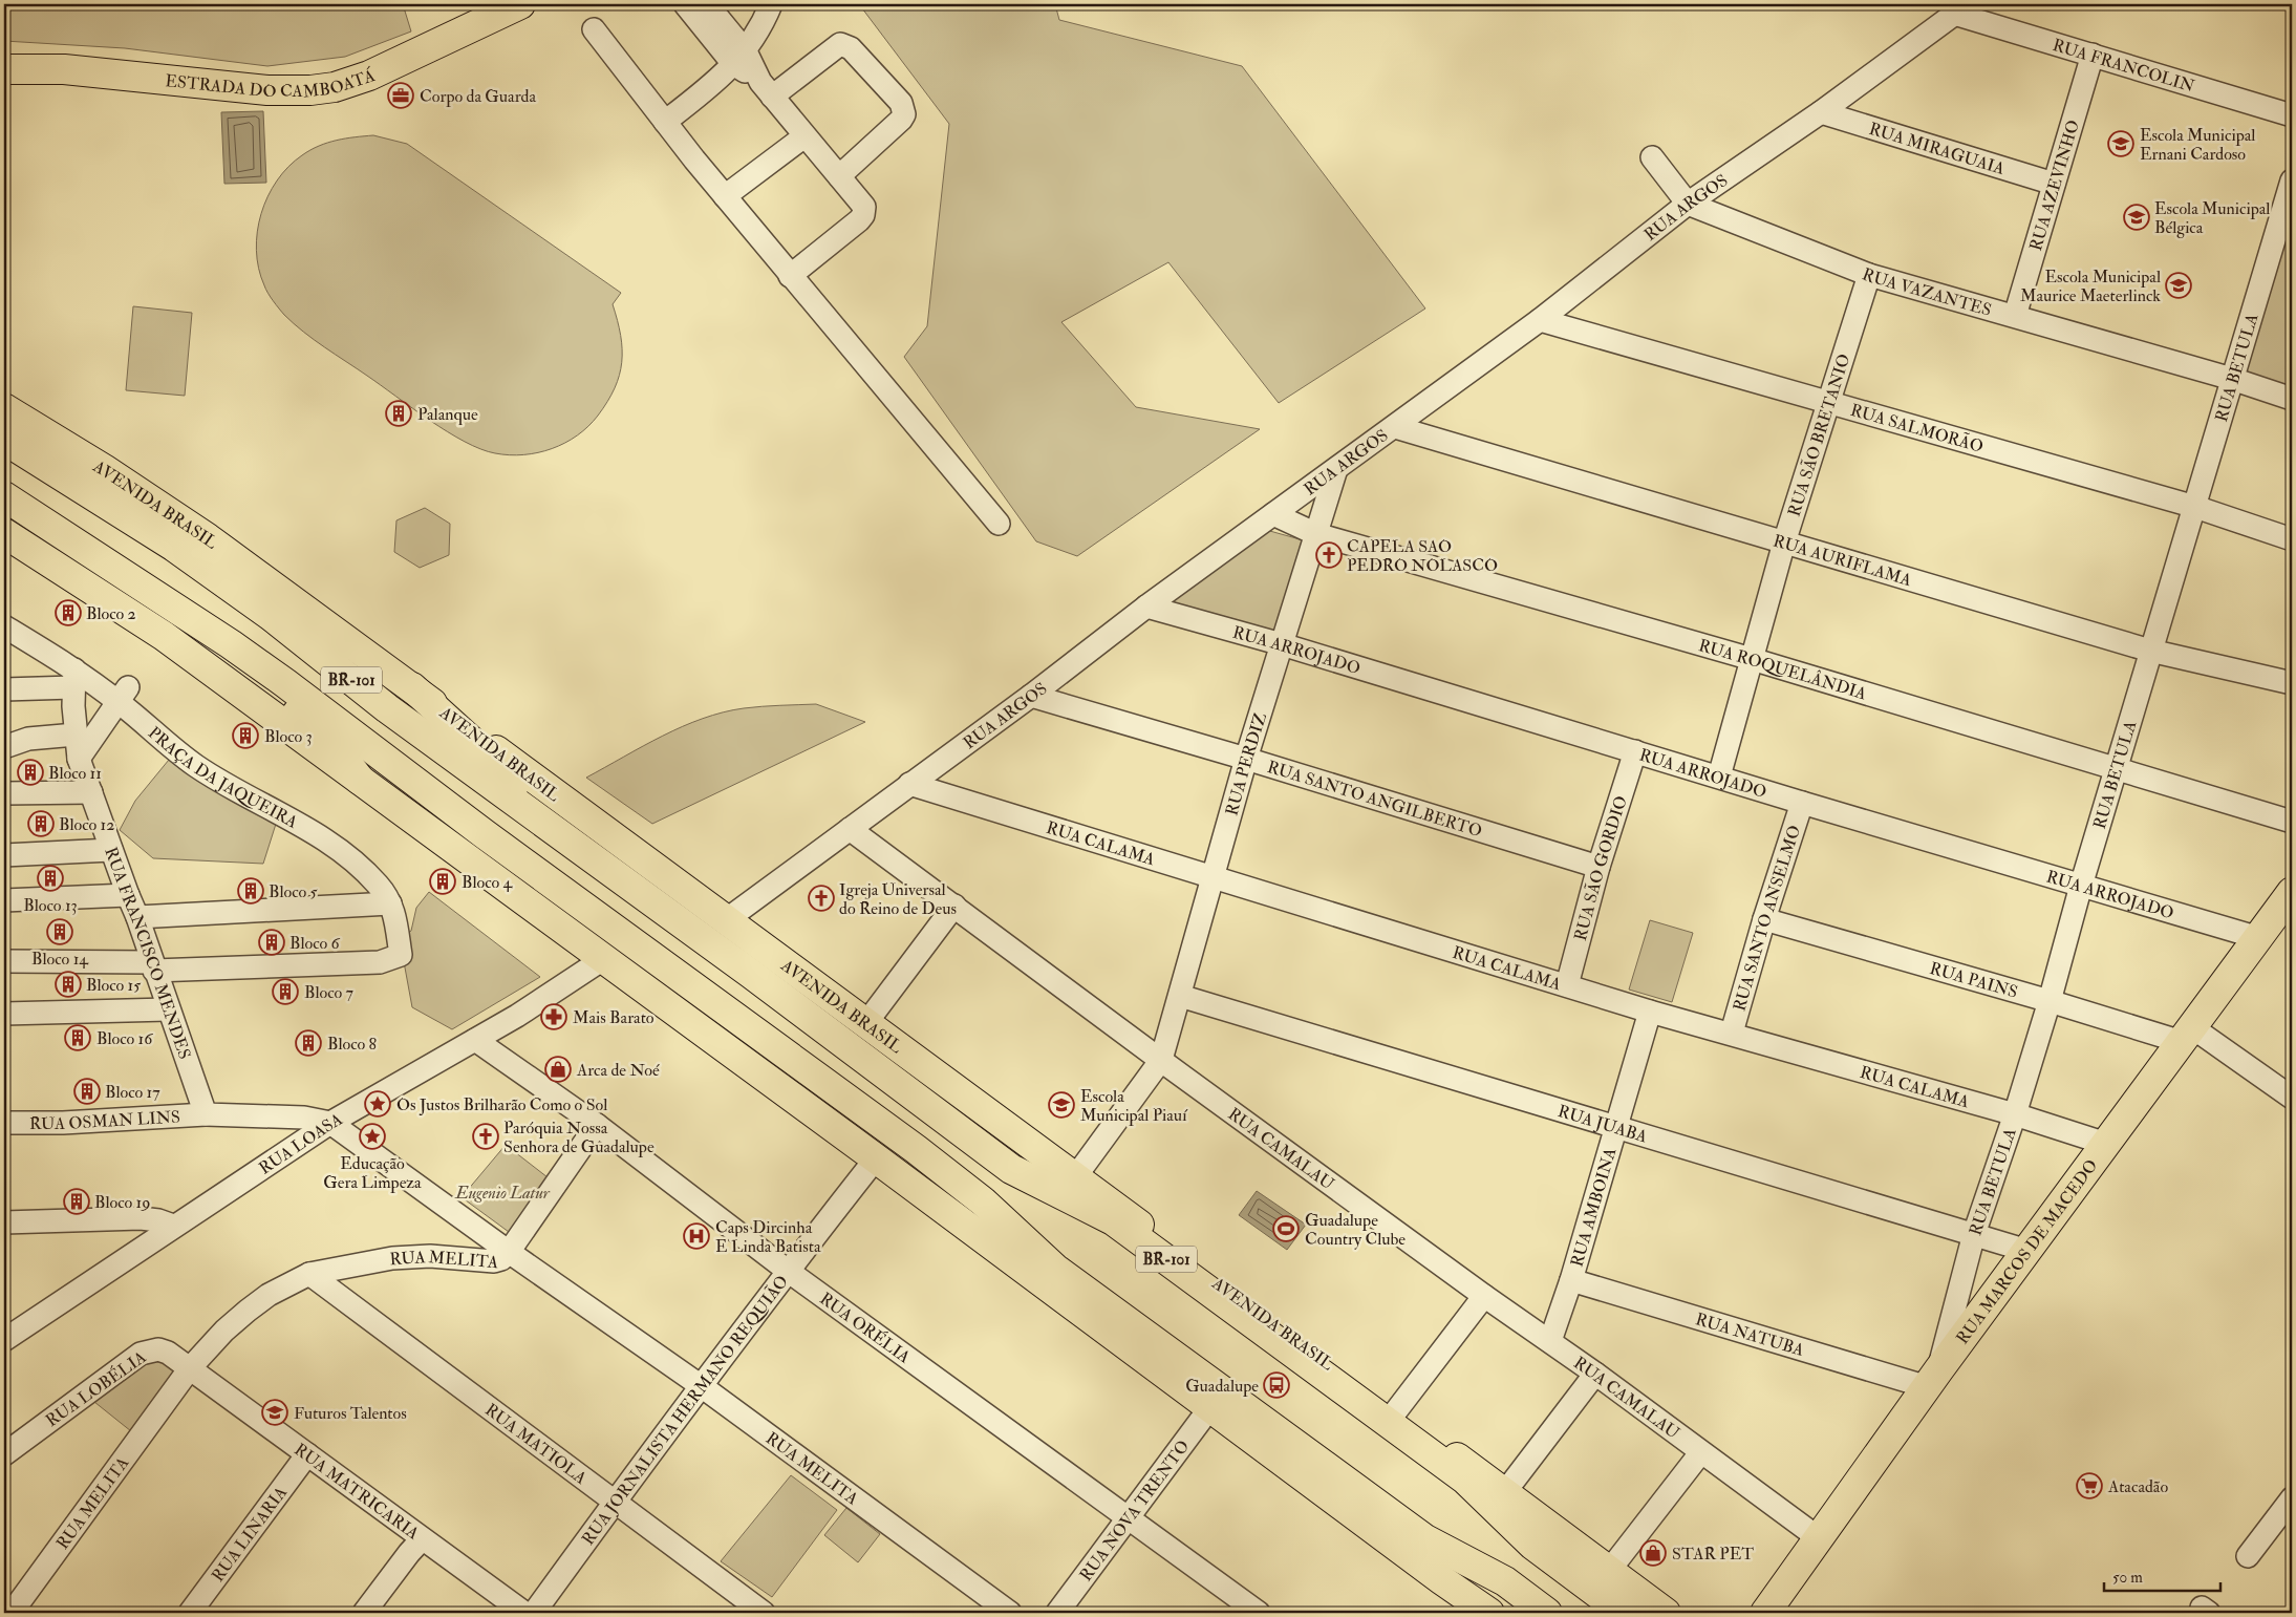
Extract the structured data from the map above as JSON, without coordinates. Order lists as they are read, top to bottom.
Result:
{
  "streets": {
    "main road": [
      "ESTRADA DO CAMBOATÁ",
      "AVENIDA BRASIL",
      "BR-101",
      "RUA MARCOS DE MACEDO"
    ],
    "street": [
      "RUA FRANCOLIN",
      "RUA MIRAGUAIA",
      "RUA AZEVINHO",
      "RUA ARGOS",
      "RUA VAZANTES",
      "RUA BETULA",
      "RUA SALMORÃO",
      "RUA SÃO BRETANIO",
      "RUA AURIFLAMA",
      "RUA ARROJADO",
      "RUA ROQUELÂNDIA",
      "RUA PERDIZ",
      "PRAÇA DA JAQUEIRA",
      "RUA SANTO ANGILBERTO",
      "RUA CALAMA",
      "RUA SÃO GORDIO",
      "RUA SANTO ANSELMO",
      "RUA FRANCISCO MENDES",
      "RUA PAINS",
      "RUA OSMAN LINS",
      "RUA JUABA",
      "RUA LOASA",
      "RUA CAMALAU",
      "RUA AMBOINA",
      "RUA MELITA",
      "RUA ORÉLIA",
      "RUA NATUBA",
      "RUA LOBÉLIA",
      "RUA JORNALISTA HERMANO REQUIÃO",
      "RUA MATIOLA",
      "RUA MATRICARIA",
      "RUA NOVA TRENTO",
      "RUA LINARIA"
    ]
  },
  "crossings": [
    ["RUA FRANCOLIN", "RUA AZEVINHO"],
    ["RUA FRANCOLIN", "RUA ARGOS"],
    ["RUA MIRAGUAIA", "RUA AZEVINHO"],
    ["RUA MIRAGUAIA", "RUA ARGOS"],
    ["RUA AZEVINHO", "RUA VAZANTES"],
    ["RUA ARGOS", "RUA VAZANTES"],
    ["RUA ARGOS", "RUA SALMORÃO"],
    ["RUA ARGOS", "AVENIDA BRASIL"],
    ["RUA ARGOS", "RUA AURIFLAMA"],
    ["RUA ARGOS", "RUA ARROJADO"],
    ["RUA ARGOS", "RUA ROQUELÂNDIA"],
    ["RUA ARGOS", "RUA PERDIZ"],
    ["RUA ARGOS", "RUA SANTO ANGILBERTO"],
    ["RUA ARGOS", "RUA CALAMA"],
    ["RUA ARGOS", "RUA CAMALAU"],
    ["RUA VAZANTES", "RUA BETULA"],
    ["RUA VAZANTES", "RUA SÃO BRETANIO"],
    ["RUA BETULA", "RUA SALMORÃO"],
    ["RUA BETULA", "RUA AURIFLAMA"],
    ["RUA BETULA", "RUA ARROJADO"],
    ["RUA BETULA", "RUA ROQUELÂNDIA"],
    ["RUA BETULA", "RUA CALAMA"],
    ["RUA BETULA", "RUA PAINS"],
    ["RUA BETULA", "RUA JUABA"],
    ["RUA BETULA", "RUA MARCOS DE MACEDO"],
    ["RUA BETULA", "RUA NATUBA"],
    ["RUA SALMORÃO", "RUA SÃO BRETANIO"],
    ["RUA SÃO BRETANIO", "RUA AURIFLAMA"],
    ["RUA SÃO BRETANIO", "RUA ARROJADO"],
    ["RUA SÃO BRETANIO", "RUA ROQUELÂNDIA"],
    ["AVENIDA BRASIL", "RUA PERDIZ"],
    ["RUA ARROJADO", "RUA PERDIZ"],
    ["RUA ARROJADO", "RUA SÃO GORDIO"],
    ["RUA ARROJADO", "RUA SANTO ANSELMO"],
    ["RUA ARROJADO", "RUA MARCOS DE MACEDO"],
    ["RUA ROQUELÂNDIA", "RUA PERDIZ"],
    ["RUA PERDIZ", "RUA SANTO ANGILBERTO"],
    ["RUA PERDIZ", "RUA CALAMA"],
    ["RUA PERDIZ", "RUA JUABA"],
    ["RUA PERDIZ", "RUA CAMALAU"],
    ["PRAÇA DA JAQUEIRA", "RUA FRANCISCO MENDES"],
    ["RUA SANTO ANGILBERTO", "RUA SÃO GORDIO"],
    ["RUA CALAMA", "RUA SÃO GORDIO"],
    ["RUA CALAMA", "RUA SANTO ANSELMO"],
    ["RUA CALAMA", "RUA AMBOINA"],
    ["RUA CALAMA", "RUA MARCOS DE MACEDO"],
    ["RUA SANTO ANSELMO", "RUA PAINS"],
    ["RUA FRANCISCO MENDES", "RUA OSMAN LINS"],
    ["RUA PAINS", "RUA MARCOS DE MACEDO"],
    ["RUA JUABA", "RUA AMBOINA"],
    ["RUA JUABA", "RUA MARCOS DE MACEDO"],
    ["RUA LOASA", "RUA ORÉLIA"],
    ["RUA CAMALAU", "RUA AMBOINA"],
    ["RUA CAMALAU", "RUA MARCOS DE MACEDO"],
    ["RUA AMBOINA", "RUA NATUBA"],
    ["RUA MARCOS DE MACEDO", "RUA NATUBA"],
    ["RUA MELITA", "RUA LOBÉLIA"],
    ["RUA MELITA", "RUA JORNALISTA HERMANO REQUIÃO"],
    ["RUA MELITA", "RUA MATIOLA"],
    ["RUA MELITA", "RUA MATRICARIA"],
    ["RUA ORÉLIA", "RUA JORNALISTA HERMANO REQUIÃO"],
    ["RUA ORÉLIA", "RUA NOVA TRENTO"],
    ["RUA LOBÉLIA", "RUA MATRICARIA"],
    ["RUA JORNALISTA HERMANO REQUIÃO", "RUA MATIOLA"],
    ["RUA MATRICARIA", "RUA LINARIA"]
  ],
  "parks": ["Eugenio Latur"],
  "places": {
    "office": ["Corpo da Guarda"],
    "school or university": [
      "Escola Municipal Ernani Cardoso",
      "Escola Municipal Bélgica",
      "Escola Municipal Maurice Maeterlinck",
      "Escola Municipal Piauí",
      "Futuros Talentos"
    ],
    "building": [
      "Palanque",
      "Bloco 2",
      "Bloco 3",
      "Bloco 11",
      "Bloco 12",
      "Bloco 13",
      "Bloco 4",
      "Bloco 5",
      "Bloco 14",
      "Bloco 6",
      "Bloco 15",
      "Bloco 7",
      "Bloco 16",
      "Bloco 8",
      "Bloco 17",
      "Bloco 19"
    ],
    "church": ["CAPELA SAO PEDRO NOLASCO", "Igreja Universal do Reino de Deus", "Paróquia Nossa Senhora de Guadalupe"],
    "pharmacy": ["Mais Barato"],
    "shop": ["Arca de Noé", "STAR PET"],
    "place": ["Os Justos Brilharão Como o Sol", "Educação Gera Limpeza"],
    "sports": ["Guadalupe Country Clube"],
    "hospital": ["Caps Dircinha E Linda Batista"],
    "bus stop": ["Guadalupe"],
    "supermarket": ["Atacadão"]
  },
  "scale_bar": "50 m"
}
